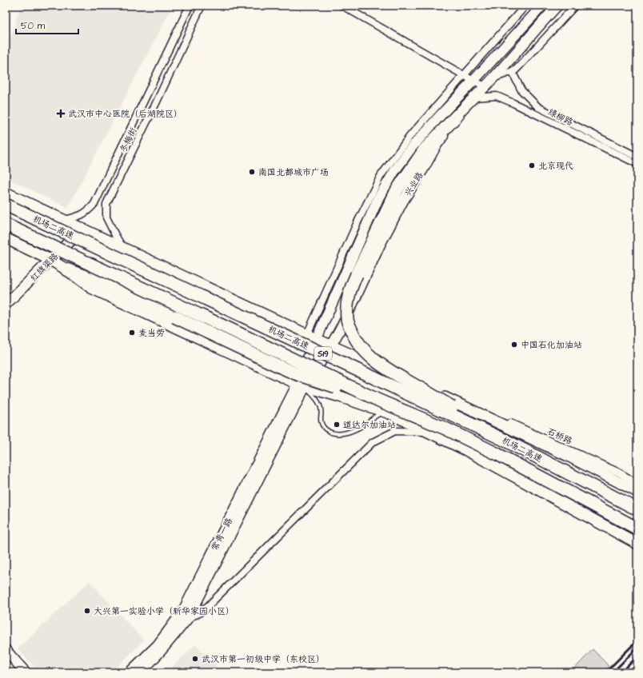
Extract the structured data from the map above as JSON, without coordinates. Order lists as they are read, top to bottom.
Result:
{
  "streets": {
    "highway": ["机场二高速", "S19"],
    "main road": ["兴业路", "红旗渠路", "常青一路"],
    "street": ["绿柳路", "冬梅街", "石桥路"]
  },
  "crossings": [
    ["绿柳路", "兴业路"],
    ["兴业路", "常青一路"]
  ],
  "places": {
    "health": ["武汉市中心医院（后湖院区）"],
    "other": [
      "北京现代",
      "南国北都城市广场",
      "麦当劳",
      "中国石化加油站",
      "道达尔加油站",
      "大兴第一实验小学（新华家园小区）",
      "武汉市第一初级中学（东校区）"
    ]
  },
  "scale_bar": "50 m"
}
